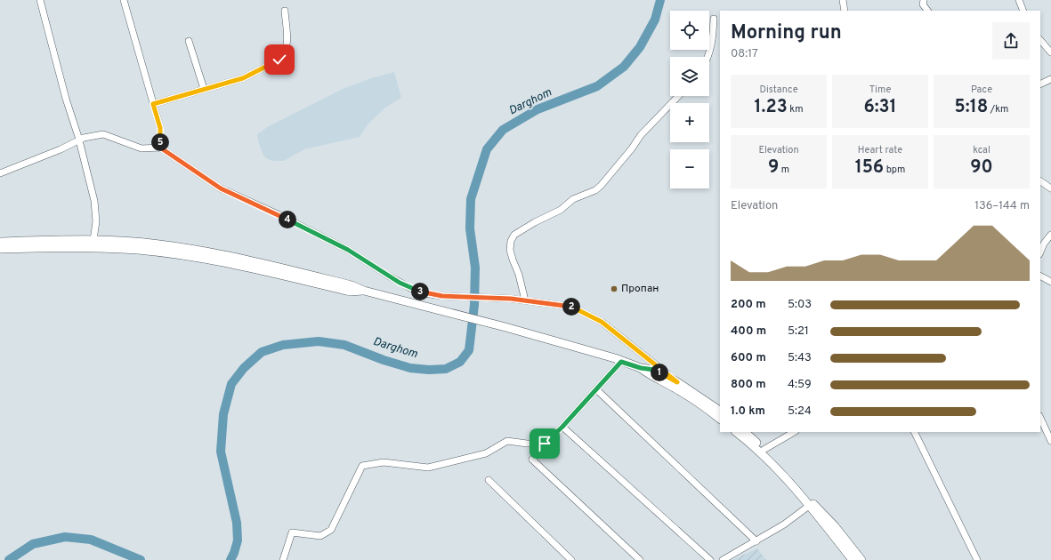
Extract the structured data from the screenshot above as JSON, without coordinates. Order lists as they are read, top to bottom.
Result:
{
  "water": ["Darghоm"],
  "places": ["Пропан"],
  "page": {
    "map_buttons": ["+", "−"],
    "heading": ["Morning run", "08:17"],
    "stats": [
      ["Distance", "1.23 km"],
      ["Time", "6:31"],
      ["Pace", "5:18 /km"],
      ["Elevation", "9 m"],
      ["Heart rate", "156 bpm"],
      ["kcal", "90"]
    ],
    "pins": [
      "5",
      "4",
      "3",
      "2",
      "1"
    ],
    "chart": ["Elevation", "136–144 m"],
    "list": [
      {
        "name": "200 m",
        "note": "5:03"
      },
      {
        "name": "400 m",
        "note": "5:21"
      },
      {
        "name": "600 m",
        "note": "5:43"
      },
      {
        "name": "800 m",
        "note": "4:59"
      },
      {
        "name": "1.0 km",
        "note": "5:24"
      }
    ]
  }
}
